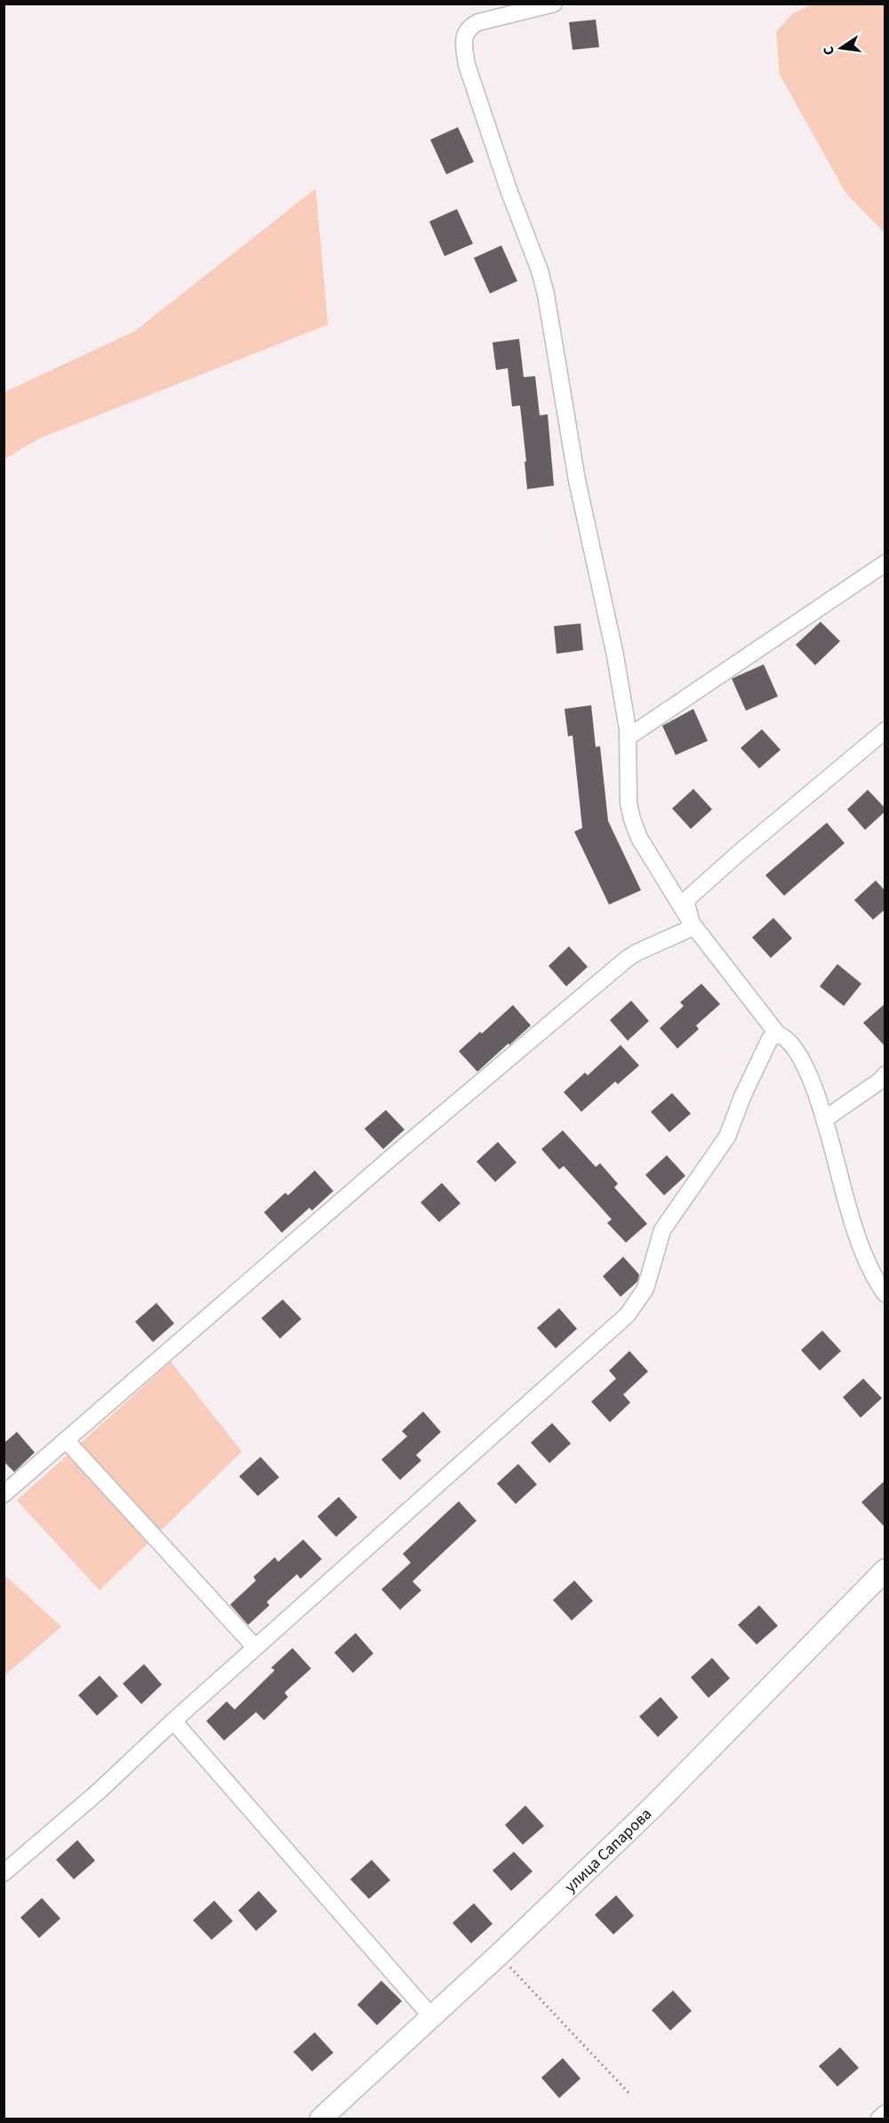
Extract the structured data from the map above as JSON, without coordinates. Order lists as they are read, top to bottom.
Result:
{
  "streets": {
    "main road": ["улица Сапарова"]
  },
  "north": "left"
}
